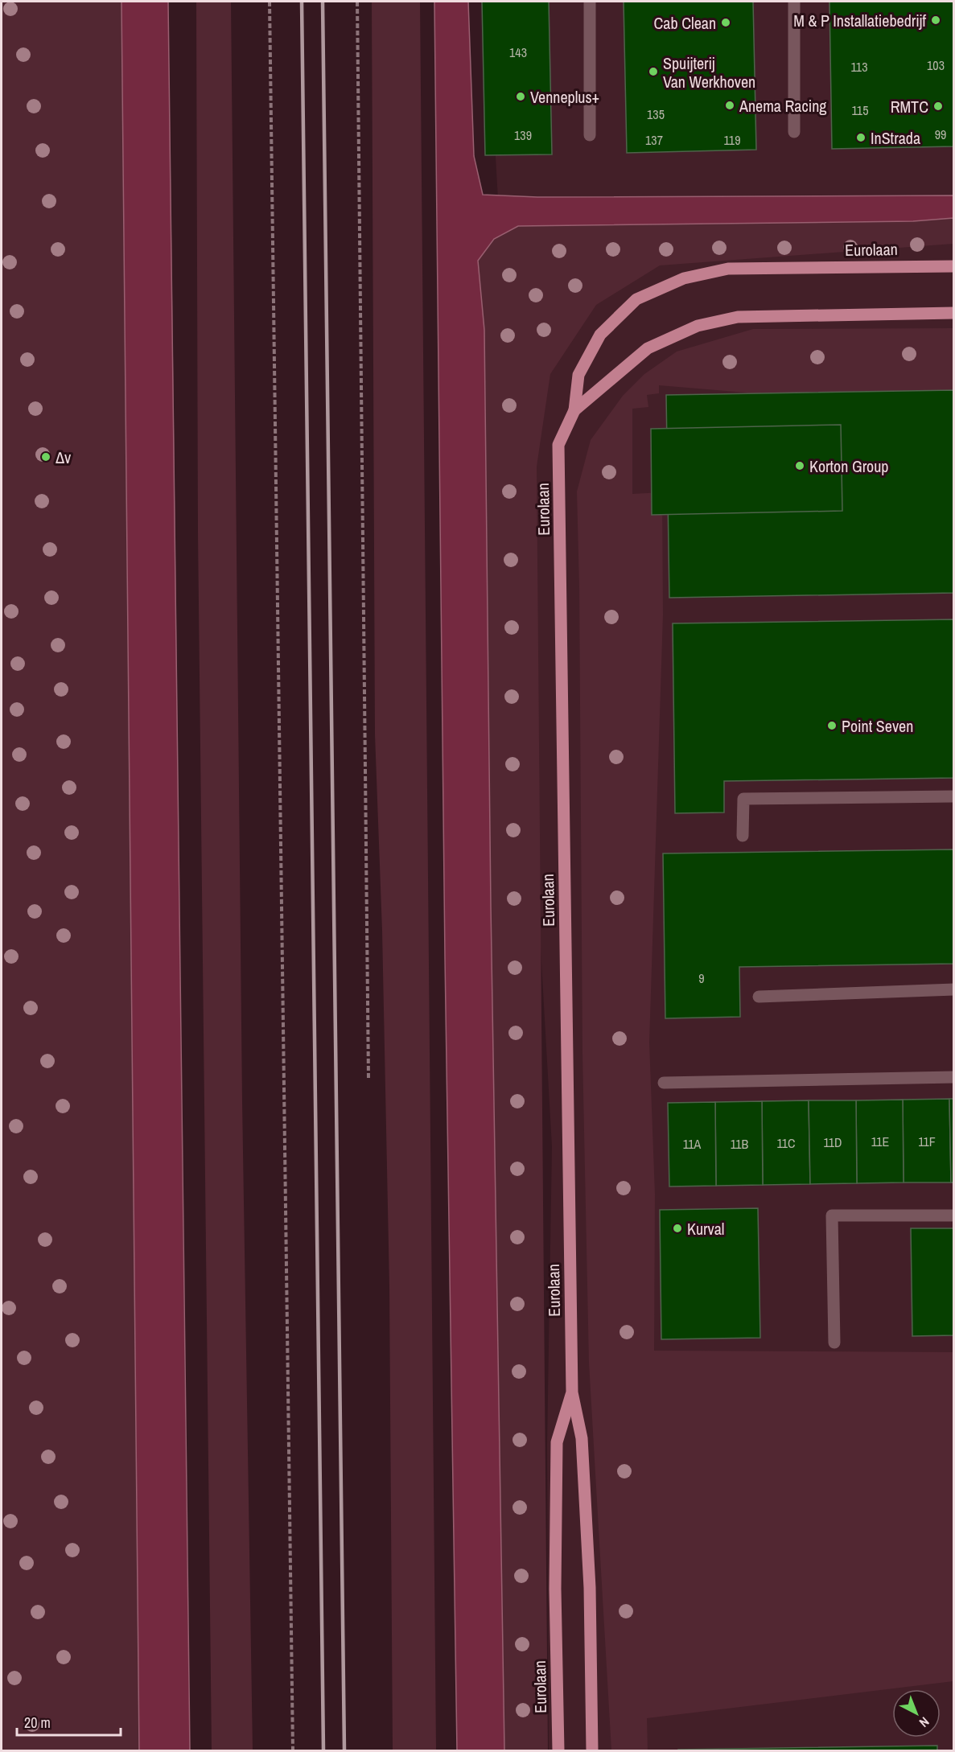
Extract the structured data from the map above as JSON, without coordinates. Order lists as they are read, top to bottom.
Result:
{
  "streets": {
    "main road": ["Eurolaan"]
  },
  "places": [
    "M & P Installatiebedrijf",
    "Cab Clean",
    "Spuijterij Van Werkhoven",
    "Venneplus+",
    "Anema Racing",
    "RMTC",
    "InStrada",
    "∆v",
    "Korton Group",
    "Point Seven",
    "Kurval"
  ],
  "house_numbers": [
    "143",
    "103",
    "113",
    "115",
    "135",
    "99",
    "139",
    "137",
    "119",
    "9",
    "11E",
    "11F",
    "11D",
    "11C",
    "11A",
    "11B"
  ],
  "scale_bar": "20 m",
  "north": "bottom right"
}
